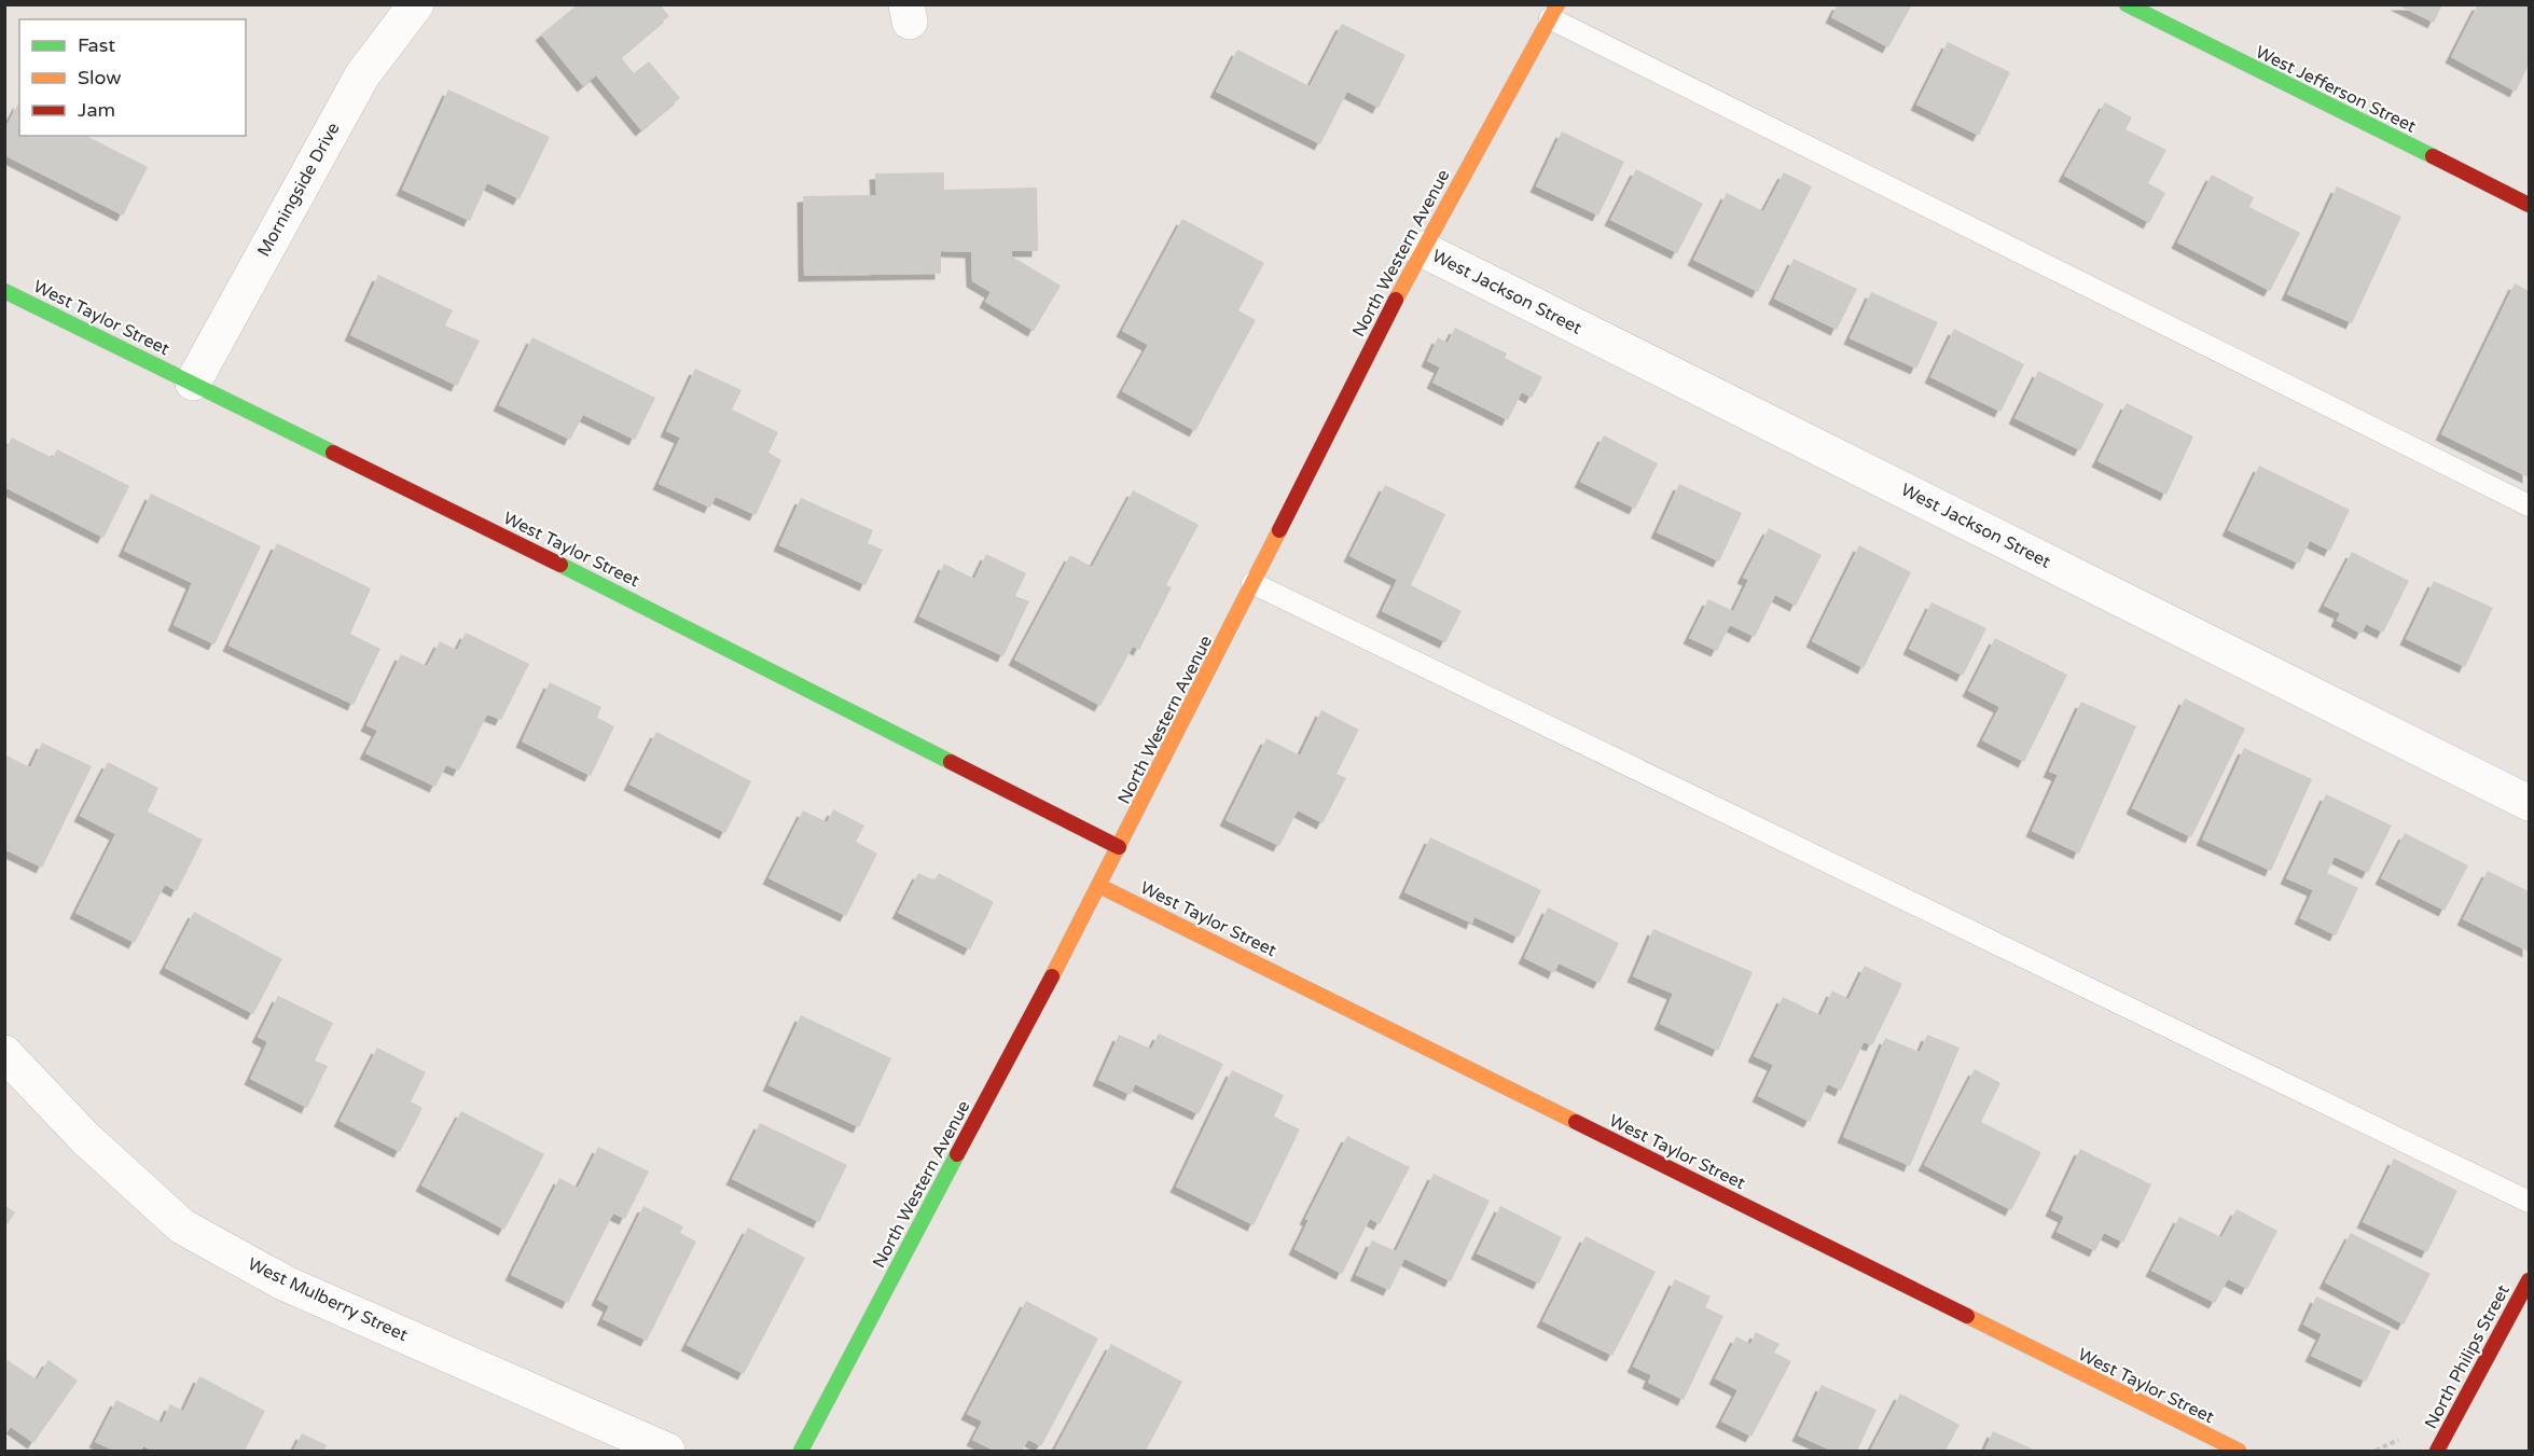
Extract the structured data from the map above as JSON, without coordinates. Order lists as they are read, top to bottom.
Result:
{
  "streets": {
    "street": [
      "West Jefferson Street",
      "Morningside Drive",
      "North Western Avenue",
      "West Jackson Street",
      "West Taylor Street",
      "West Mulberry Street",
      "North Philips Street"
    ]
  },
  "crossings": [
    ["Morningside Drive", "West Taylor Street"],
    ["North Western Avenue", "West Jackson Street"],
    ["North Western Avenue", "West Taylor Street"]
  ],
  "legend": ["Fast", "Slow", "Jam"]
}
